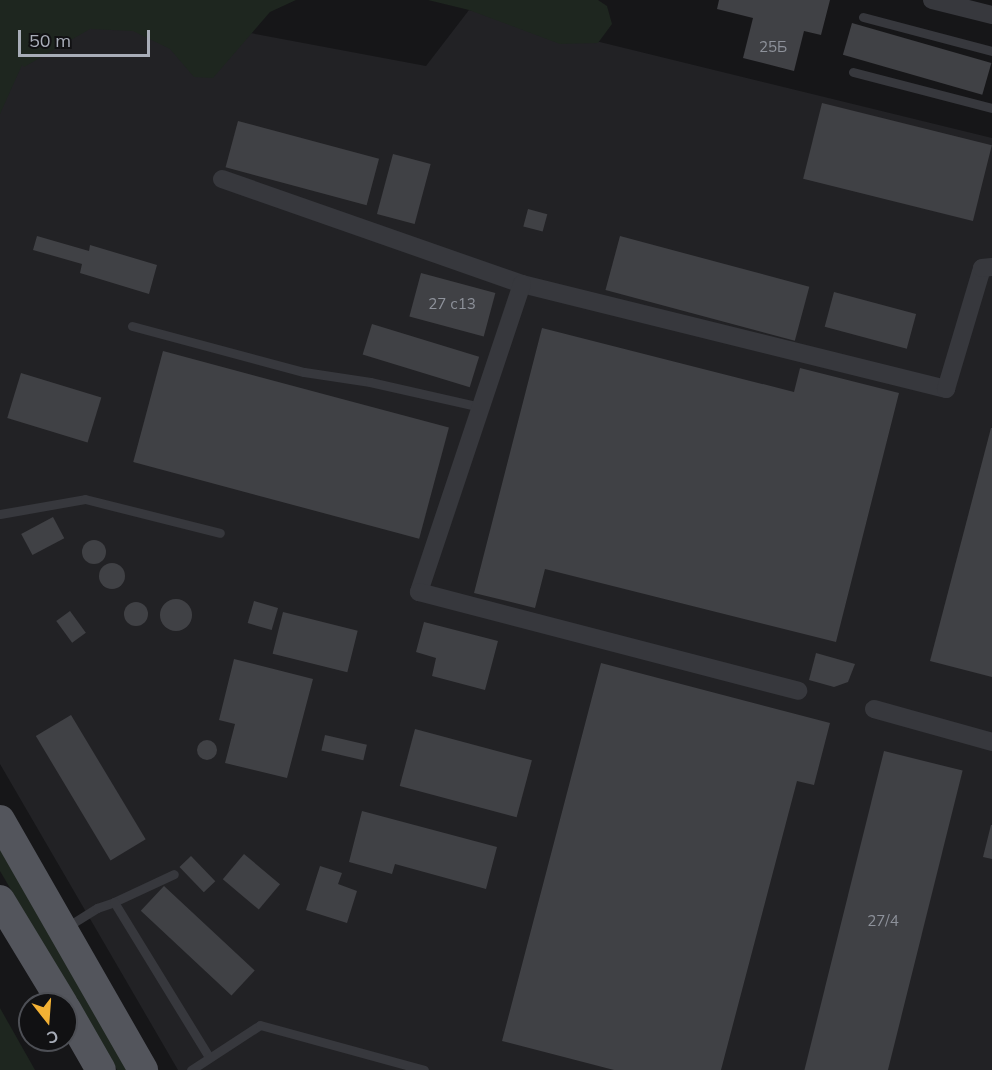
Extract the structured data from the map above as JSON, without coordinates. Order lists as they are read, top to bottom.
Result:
{
  "house_numbers": ["25Б", "27 с13", "27/4"],
  "scale_bar": "50 m",
  "north": "bottom"
}
